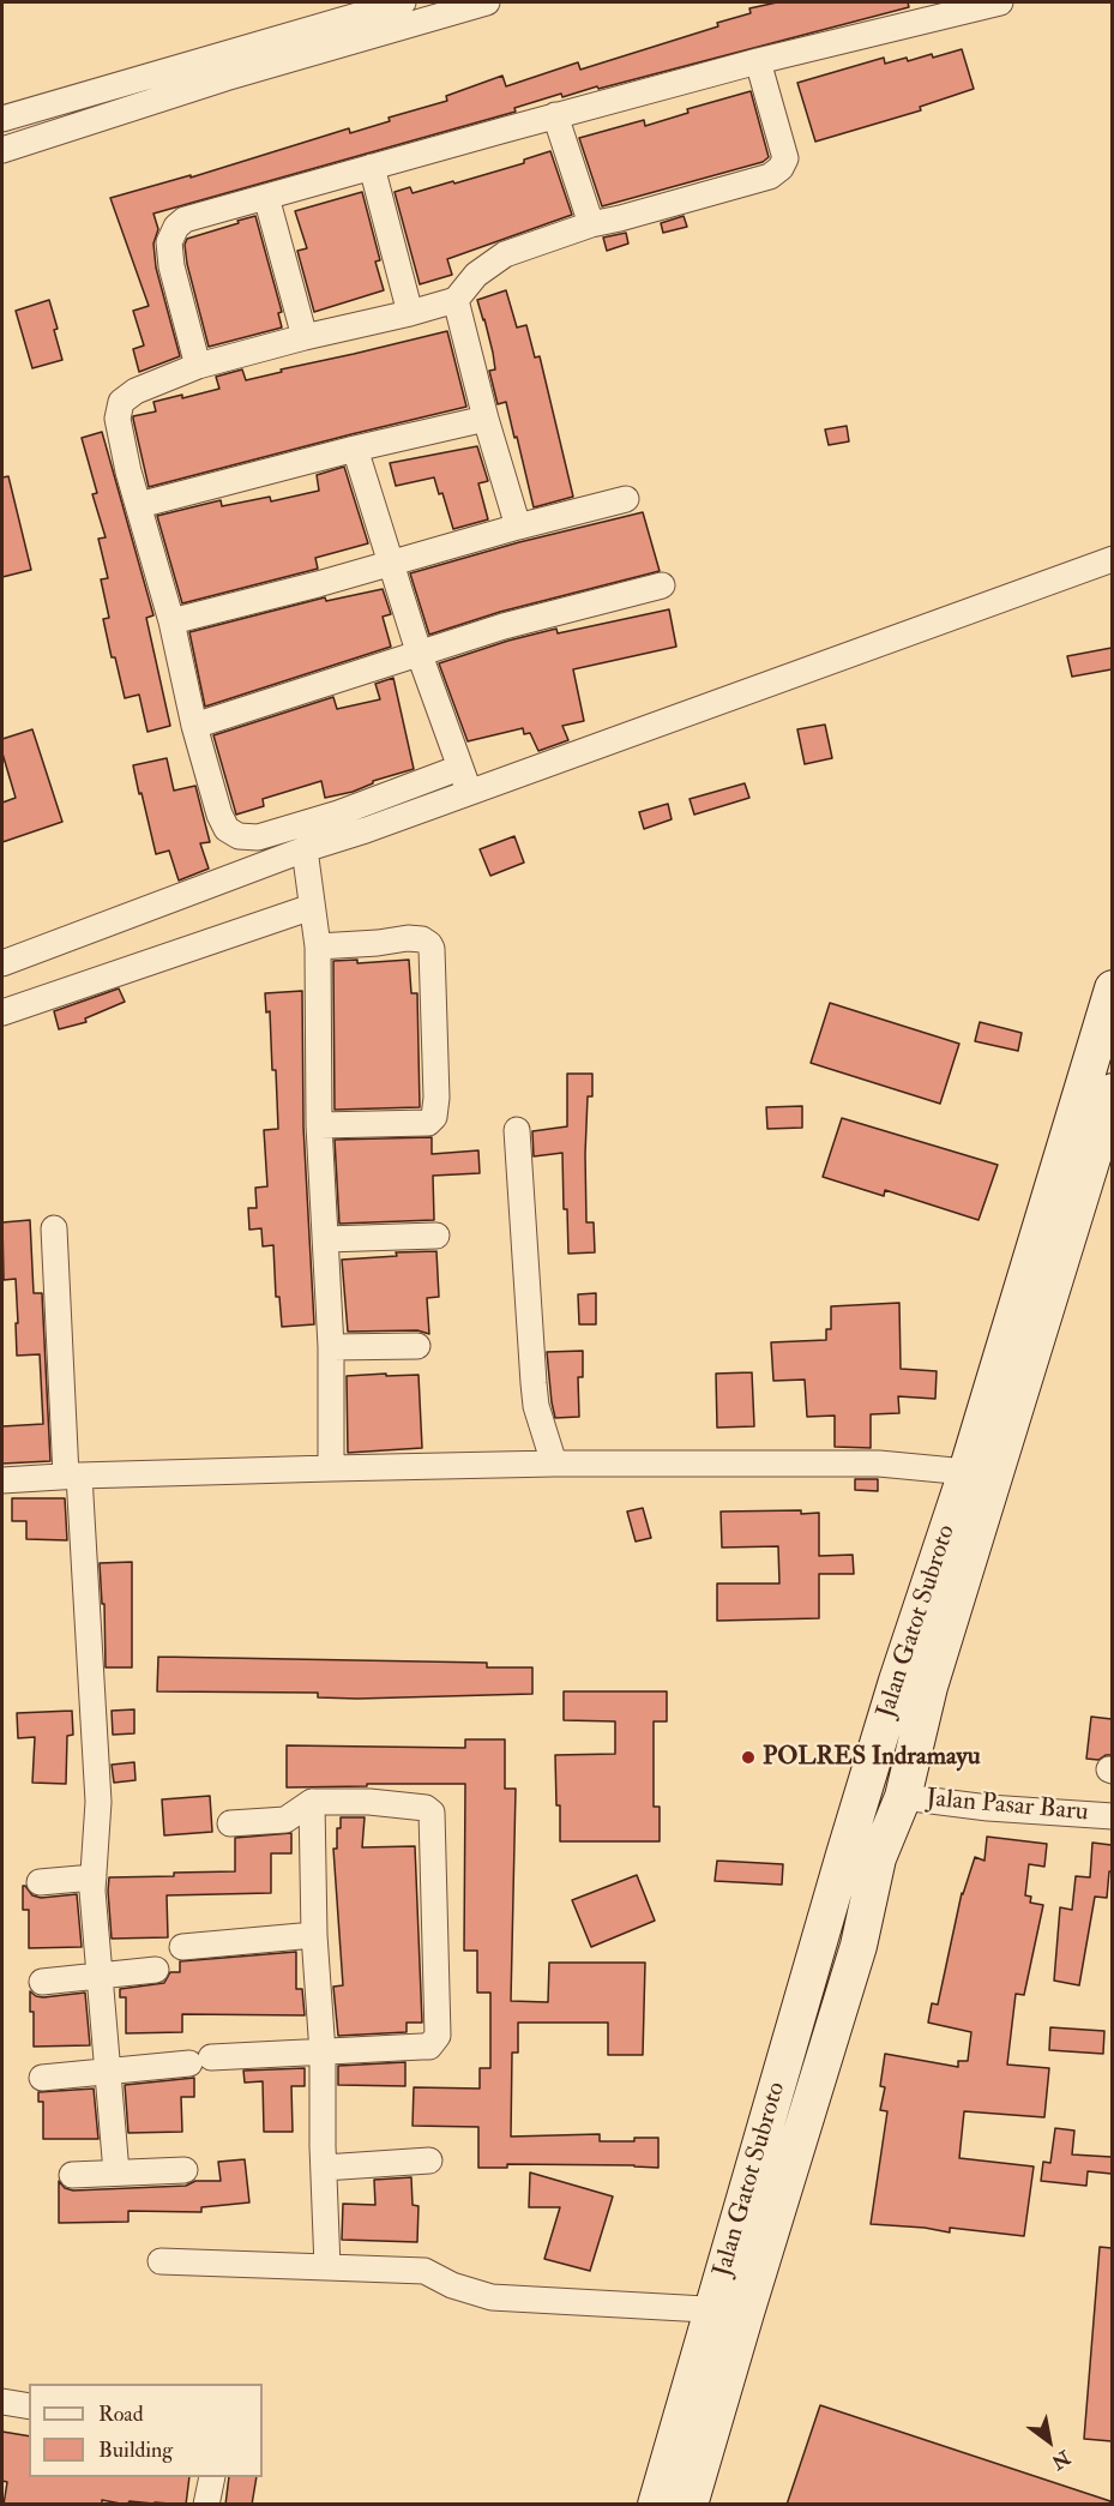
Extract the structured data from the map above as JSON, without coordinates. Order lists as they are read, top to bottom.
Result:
{
  "streets": {
    "street": ["Jalan Gatot Subroto", "Jalan Pasar Baru"]
  },
  "crossings": [
    ["Jalan Gatot Subroto", "Jalan Pasar Baru"]
  ],
  "places": ["POLRES Indramayu"],
  "legend": ["Road", "Building"],
  "north": "bottom right"
}
